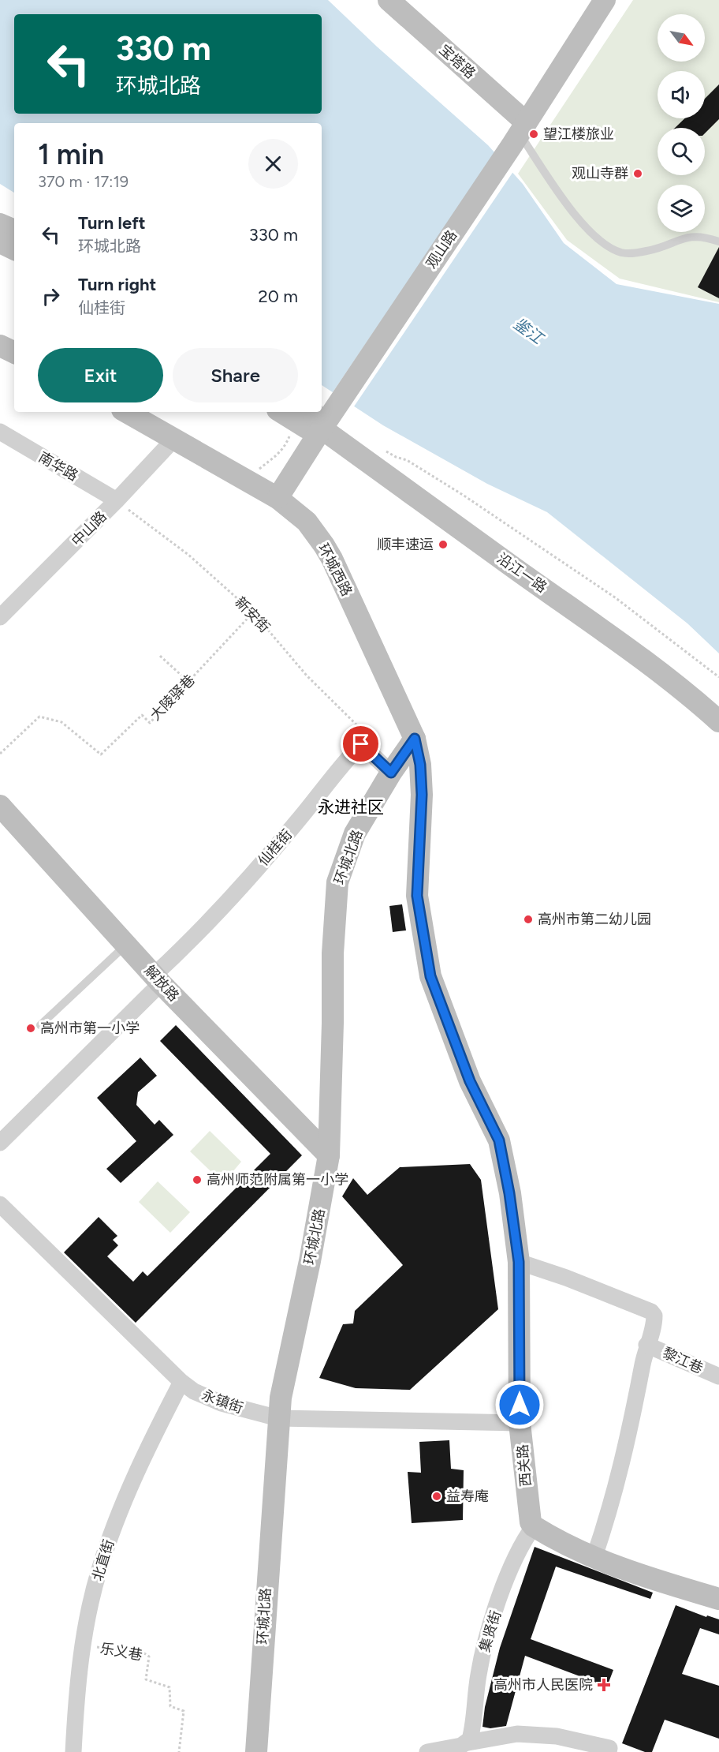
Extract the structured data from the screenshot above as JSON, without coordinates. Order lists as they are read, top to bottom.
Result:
{
  "streets": {
    "street": [
      "宝塔路",
      "观山路",
      "南华路",
      "中山路",
      "环城西路",
      "沿江一路",
      "仙桂街",
      "环城北路",
      "解放路",
      "黎江巷",
      "永镇街",
      "西关路",
      "北直街",
      "集贤街"
    ],
    "path": ["新安街", "大陵驿巷", "乐义巷"]
  },
  "crossings": [
    ["宝塔路", "观山路"],
    ["观山路", "环城西路"],
    ["观山路", "沿江一路"],
    ["南华路", "中山路"],
    ["南华路", "新安街"],
    ["中山路", "环城西路"],
    ["中山路", "新安街"],
    ["环城西路", "环城北路"],
    ["环城西路", "西关路"],
    ["新安街", "大陵驿巷"],
    ["新安街", "仙桂街"],
    ["仙桂街", "解放路"],
    ["环城北路", "解放路"],
    ["环城北路", "永镇街"],
    ["环城北路", "西关路"],
    ["永镇街", "西关路"],
    ["永镇街", "北直街"],
    ["西关路", "集贤街"],
    ["北直街", "乐义巷"]
  ],
  "districts": ["永进社区"],
  "water": ["鉴江"],
  "places": {
    "other": [
      "望江楼旅业",
      "观山寺群",
      "顺丰速运",
      "高州市第二幼儿园",
      "高州市第一小学",
      "高州师范附属第一小学",
      "益寿庵"
    ],
    "health": ["高州市人民医院"]
  },
  "north": "bottom right",
  "page": {
    "turn": ["330 m", "环城北路"],
    "heading": ["1 min", "370 m · 17:19"],
    "list": [
      {
        "name": "Turn left",
        "note": "环城北路",
        "value": "330 m"
      },
      {
        "name": "Turn right",
        "note": "仙桂街",
        "value": "20 m"
      }
    ],
    "buttons": ["Exit", "Share"]
  }
}
